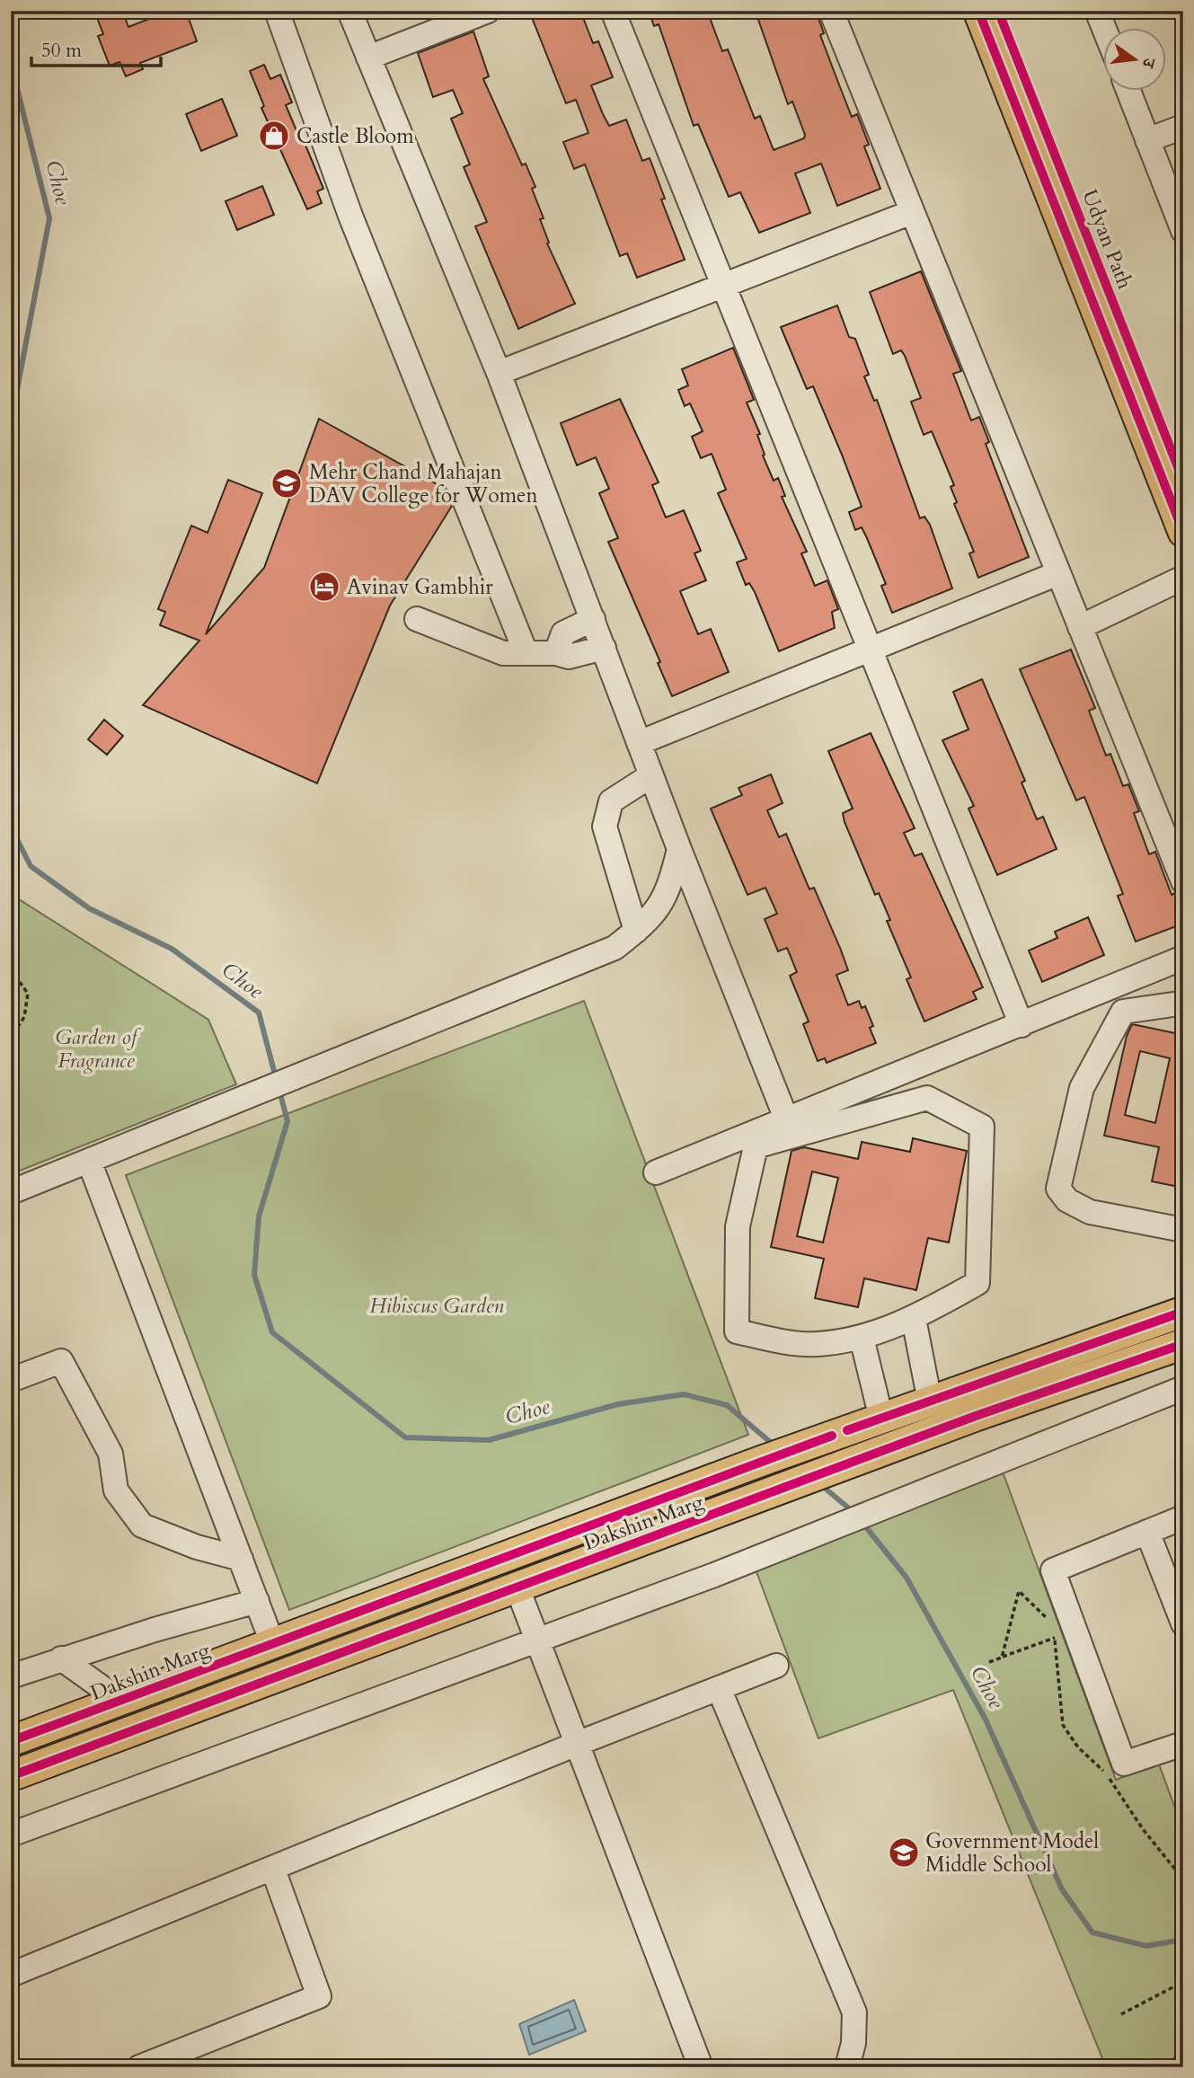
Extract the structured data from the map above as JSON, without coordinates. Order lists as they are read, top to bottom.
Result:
{
  "streets": {
    "main road": ["Udyan Path", "Dakshin Marg"]
  },
  "water": ["Choe"],
  "parks": ["Garden of Fragrance", "Hibiscus Garden"],
  "places": {
    "shop": ["Castle Bloom"],
    "school or university": ["Mehr Chand Mahajan DAV College for Women", "Government Model Middle School"],
    "hotel": ["Avinav Gambhir"]
  },
  "scale_bar": "50 m",
  "north": "right"
}
